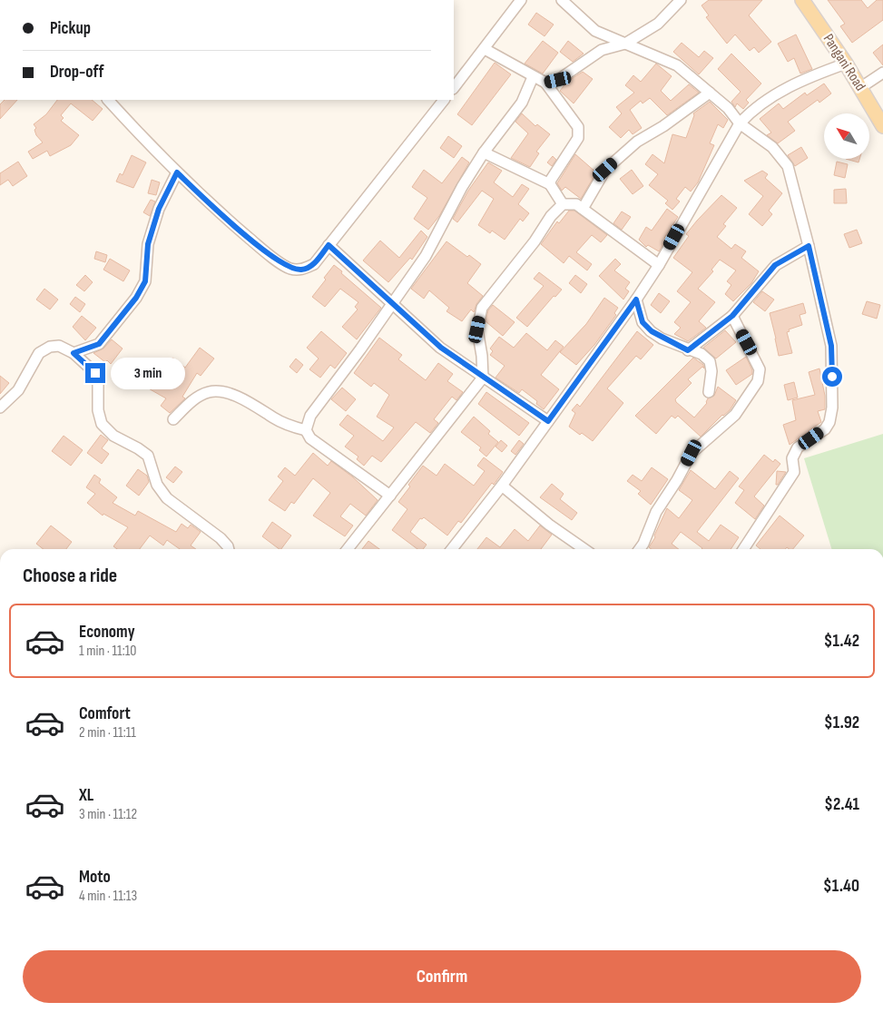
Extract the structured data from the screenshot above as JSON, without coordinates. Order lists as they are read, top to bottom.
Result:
{
  "streets": {
    "main road": ["Pangani Road"]
  },
  "north": "top left",
  "page": {
    "banner": ["Pickup", "Drop-off"],
    "bubble": "3 min",
    "heading": "Choose a ride",
    "list": [
      {
        "name": "Economy",
        "note": "1 min · 11:10",
        "value": "$1.42"
      },
      {
        "name": "Comfort",
        "note": "2 min · 11:11",
        "value": "$1.92"
      },
      {
        "name": "XL",
        "note": "3 min · 11:12",
        "value": "$2.41"
      },
      {
        "name": "Moto",
        "note": "4 min · 11:13",
        "value": "$1.40"
      }
    ],
    "buttons": "Confirm"
  }
}
